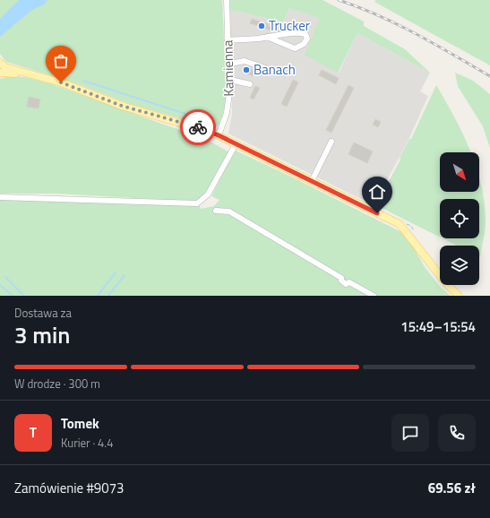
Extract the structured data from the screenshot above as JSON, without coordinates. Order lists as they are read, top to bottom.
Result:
{
  "streets": {
    "street": ["Kamienna"]
  },
  "places": ["Trucker", "Banach"],
  "north": "bottom right",
  "page": {
    "heading": ["3 min", "Dostawa za", "15:49–15:54"],
    "panel": [
      "Tomek",
      "Kurier · 4.4",
      "Zamówienie #9073",
      "69.56 zł"
    ],
    "bar": "W drodze · 300 m",
    "round": "T"
  }
}
